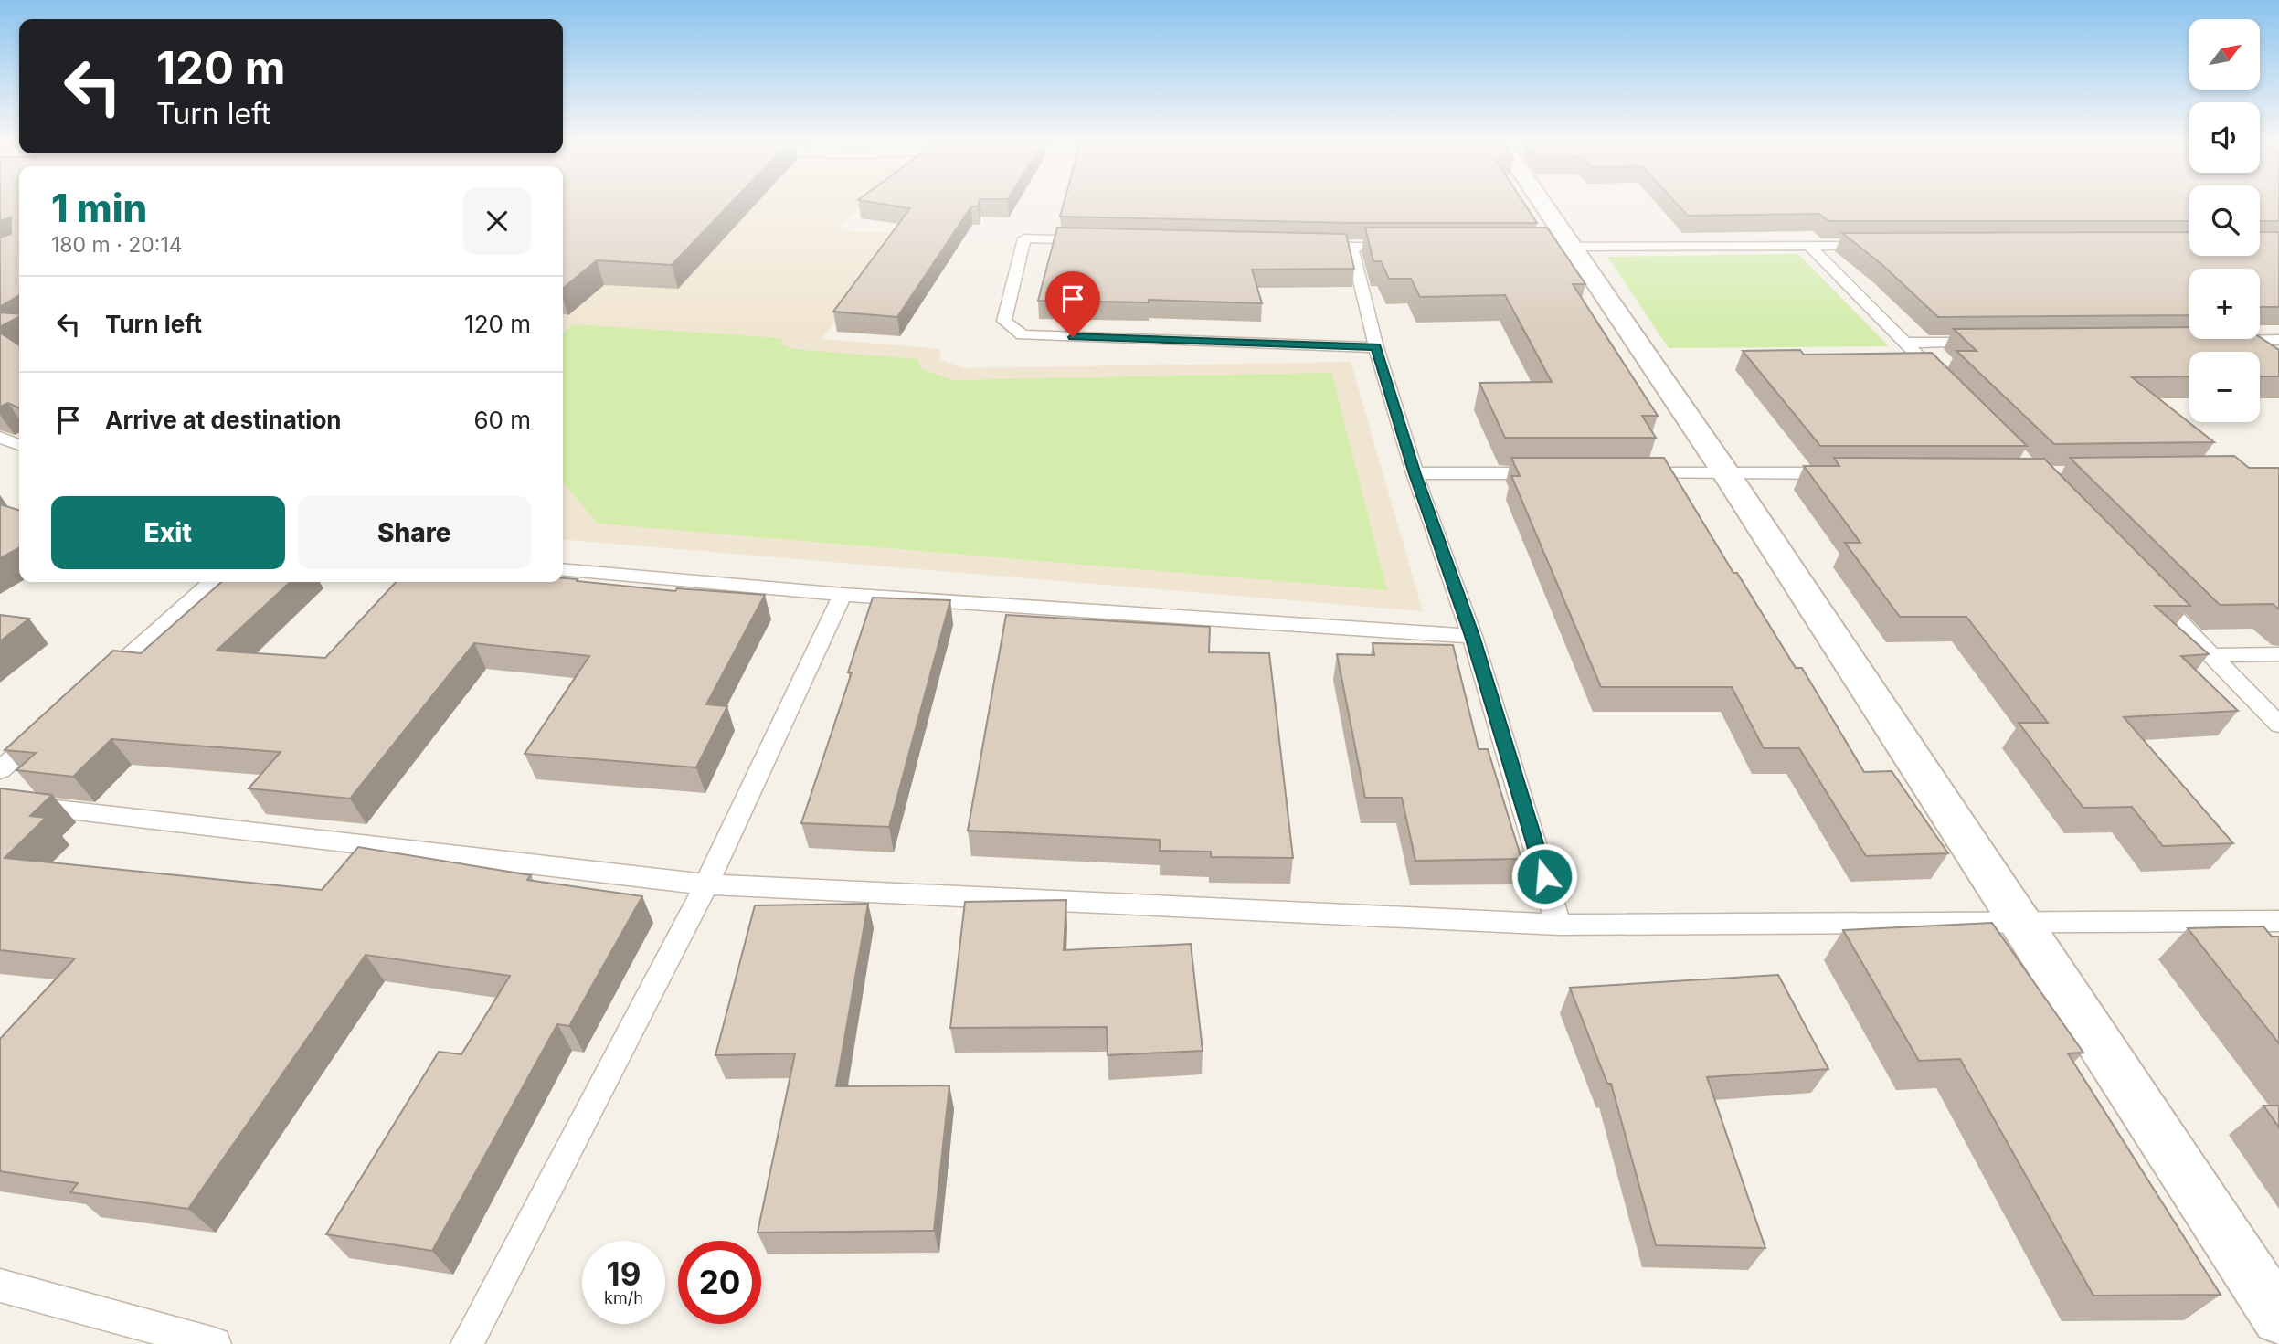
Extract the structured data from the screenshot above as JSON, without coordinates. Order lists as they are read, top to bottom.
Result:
{
  "north": "top right",
  "page": {
    "map_buttons": ["+", "−"],
    "turn": ["120 m", "Turn left"],
    "heading": ["1 min", "180 m · 20:14"],
    "list": [
      {
        "name": "Turn left",
        "value": "120 m"
      },
      {
        "name": "Arrive at destination",
        "value": "60 m"
      }
    ],
    "buttons": ["Exit", "Share"],
    "speed": "19 km/h",
    "limit": "20"
  }
}
